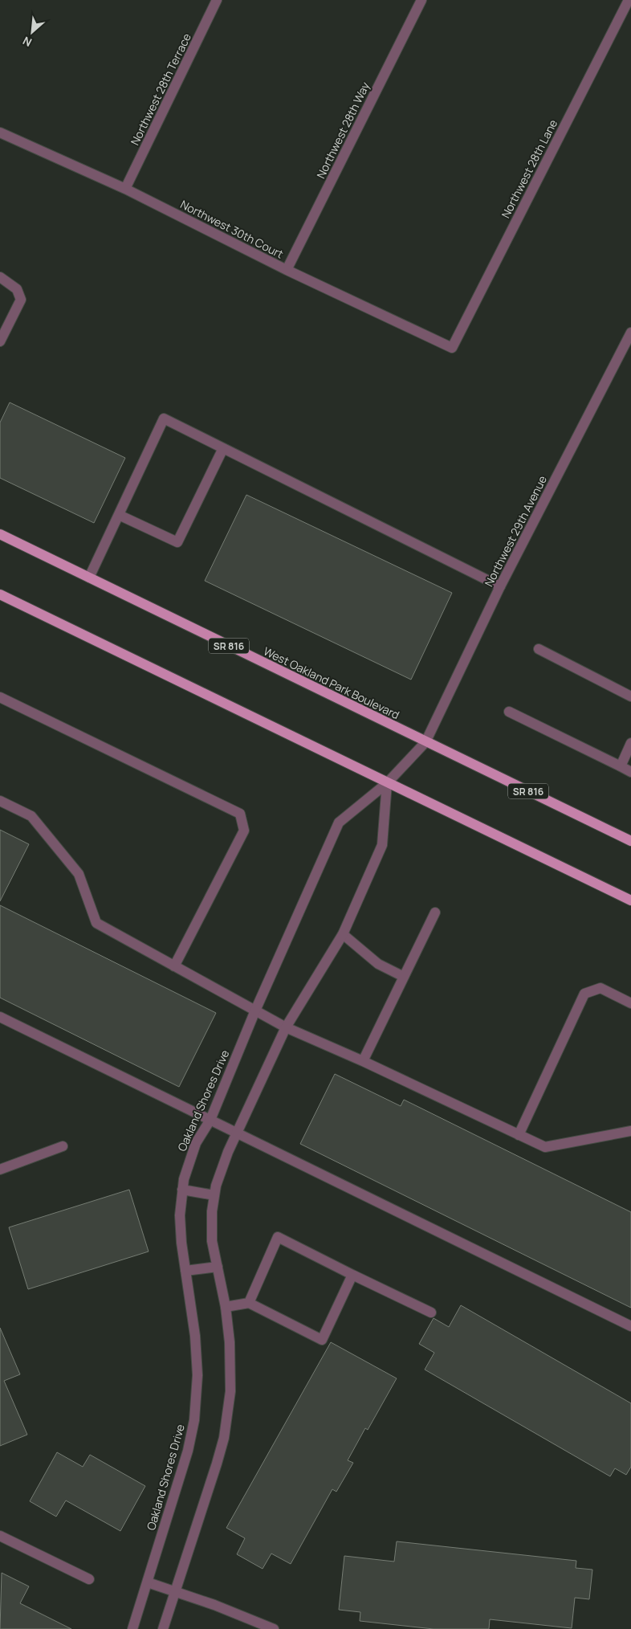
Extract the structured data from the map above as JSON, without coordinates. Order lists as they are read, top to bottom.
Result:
{
  "streets": {
    "main road": ["SR 816", "West Oakland Park Boulevard"],
    "street": [
      "Northwest 28th Terrace",
      "Northwest 28th Way",
      "Northwest 28th Lane",
      "Northwest 30th Court",
      "Northwest 29th Avenue",
      "Oakland Shores Drive"
    ]
  },
  "crossings": [
    ["Northwest 28th Terrace", "Northwest 30th Court"],
    ["Northwest 28th Way", "Northwest 30th Court"],
    ["Northwest 28th Lane", "Northwest 30th Court"],
    ["Northwest 29th Avenue", "West Oakland Park Boulevard"],
    ["Northwest 29th Avenue", "Oakland Shores Drive"],
    ["West Oakland Park Boulevard", "Oakland Shores Drive"]
  ],
  "north": "bottom left"
}
